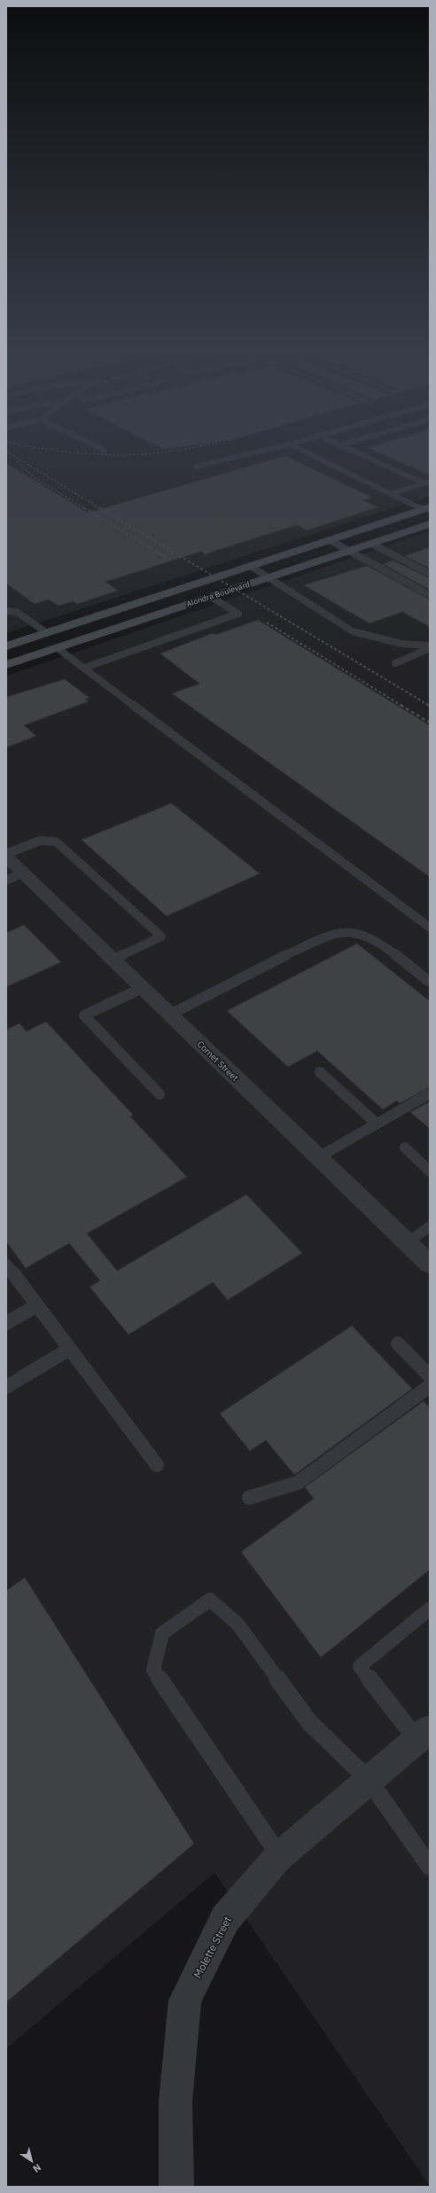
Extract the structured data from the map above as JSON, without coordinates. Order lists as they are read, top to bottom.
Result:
{
  "streets": {
    "main road": ["Alondra Boulevard"],
    "street": ["Cornet Street", "Molette Street"]
  },
  "north": "bottom right"
}
